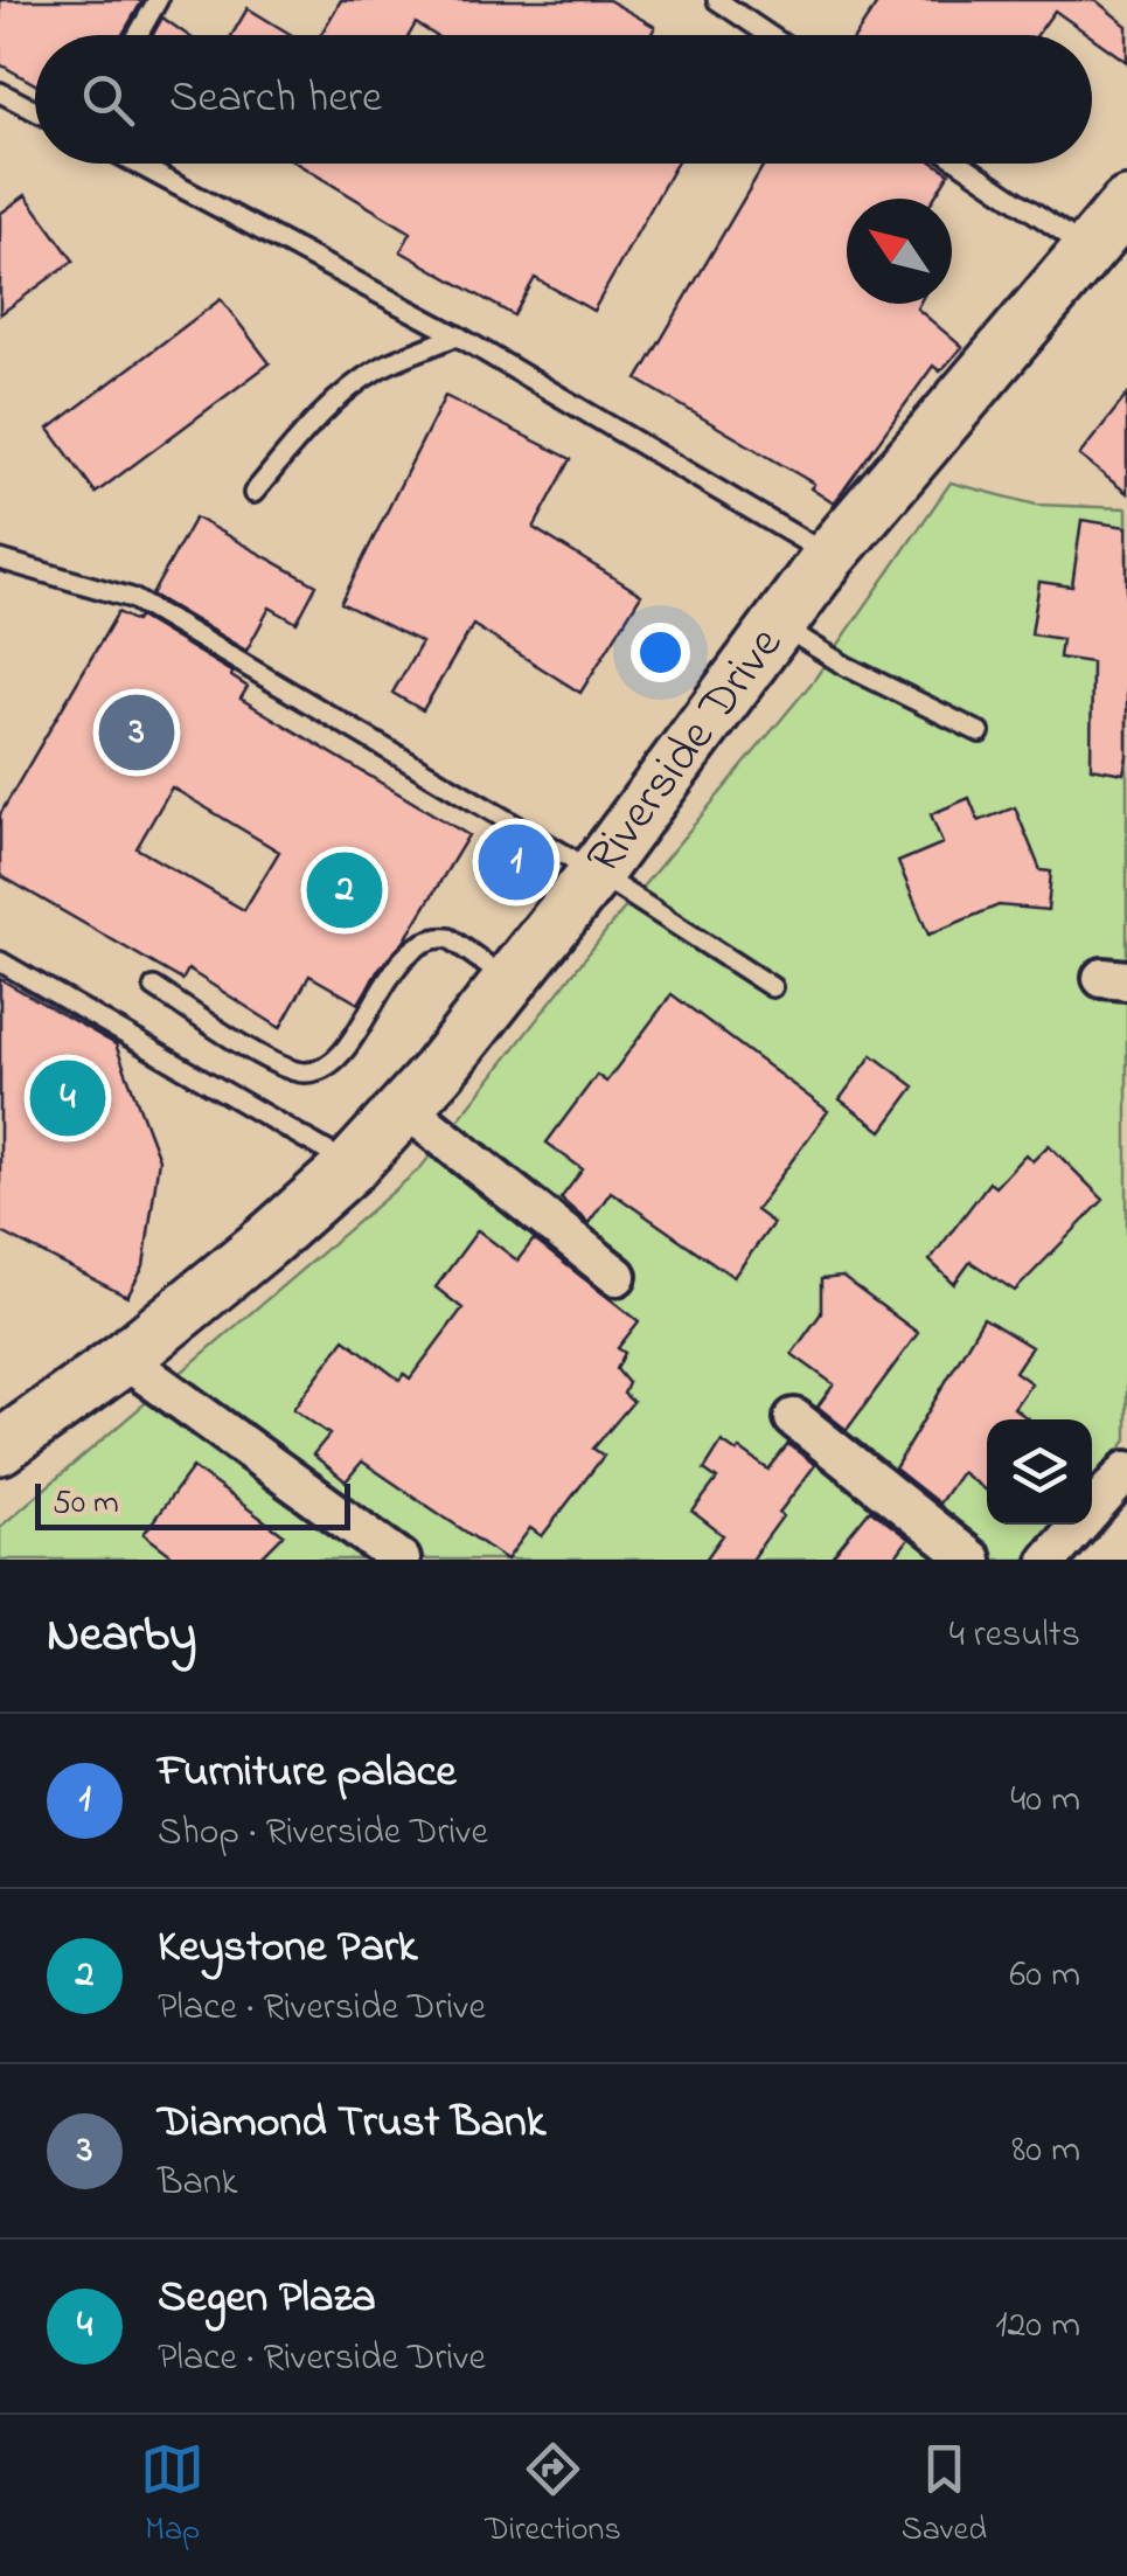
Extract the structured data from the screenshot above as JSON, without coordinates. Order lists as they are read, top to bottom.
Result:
{
  "streets": {
    "street": ["Riverside Drive"]
  },
  "scale_bar": "50 m",
  "north": "top left",
  "page": {
    "search": "Search here",
    "pins": [
      "3",
      "1",
      "2",
      "4"
    ],
    "scale": "50 m",
    "heading": ["Nearby", "4 results"],
    "list": [
      {
        "mark": "1",
        "name": "Furniture palace",
        "note": "Shop · Riverside Drive",
        "value": "40 m"
      },
      {
        "mark": "2",
        "name": "Keystone Park",
        "note": "Place · Riverside Drive",
        "value": "60 m"
      },
      {
        "mark": "3",
        "name": "Diamond Trust Bank",
        "note": "Bank",
        "value": "80 m"
      },
      {
        "mark": "4",
        "name": "Segen Plaza",
        "note": "Place · Riverside Drive",
        "value": "120 m"
      }
    ],
    "nav": ["Map", "Directions", "Saved"]
  }
}
